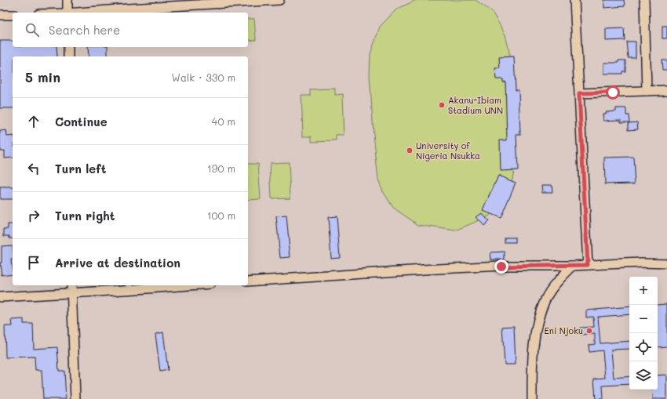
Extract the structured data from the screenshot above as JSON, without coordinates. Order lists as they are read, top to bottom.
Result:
{
  "places": ["Akanu-Ibiam Stadium UNN", "University of Nigeria Nsukka", "Eni Njoku"],
  "page": {
    "search": "Search here",
    "heading": ["5 min", "Walk · 330 m"],
    "list": [
      ["Continue", "40 m"],
      ["Turn left", "190 m"],
      ["Turn right", "100 m"],
      "Arrive at destination"
    ],
    "map_buttons": ["+", "−"]
  }
}
